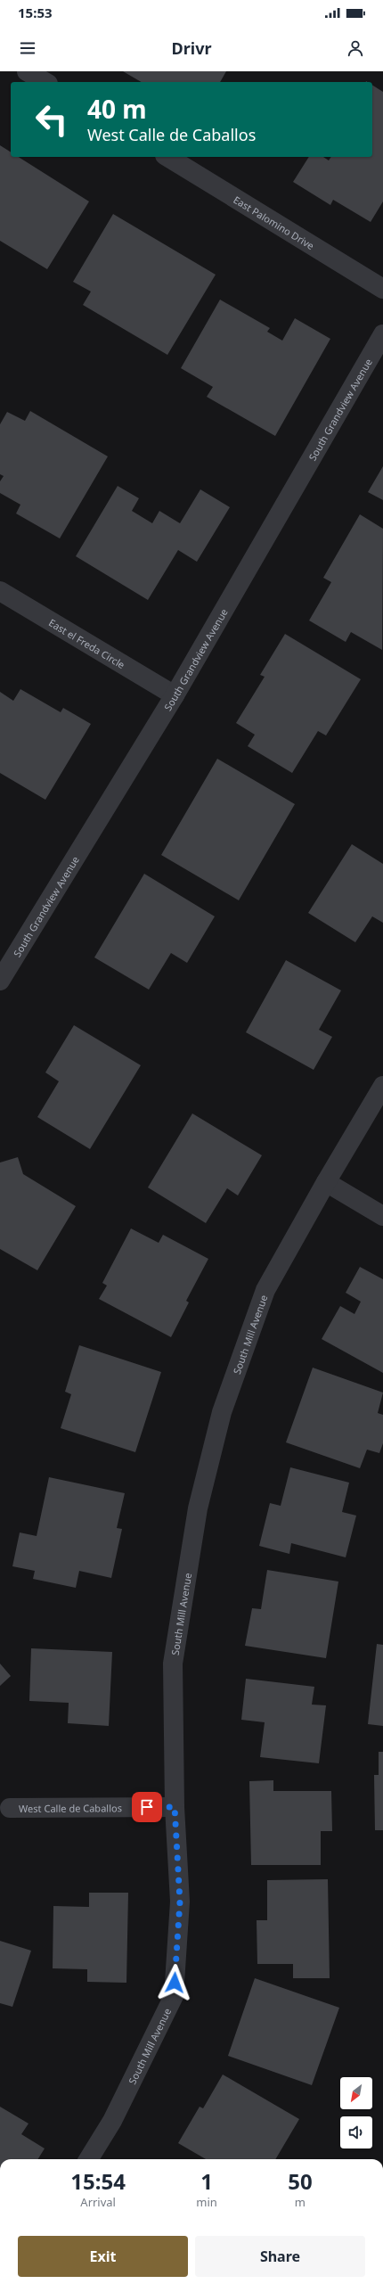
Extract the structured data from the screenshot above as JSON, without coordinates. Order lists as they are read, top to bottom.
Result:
{
  "streets": {
    "street": [
      "East Palomino Drive",
      "South Grandview Avenue",
      "East el Freda Circle",
      "South Mill Avenue",
      "West Calle de Caballos"
    ]
  },
  "crossings": [
    ["South Grandview Avenue", "East el Freda Circle"],
    ["South Mill Avenue", "West Calle de Caballos"]
  ],
  "north": "bottom left",
  "page": {
    "status": "15:53",
    "header": "Drivr",
    "turn": ["40 m", "West Calle de Caballos"],
    "eta": [
      "15:54",
      "Arrival",
      "1",
      "min",
      "50",
      "m"
    ],
    "buttons": ["Exit", "Share"]
  }
}
